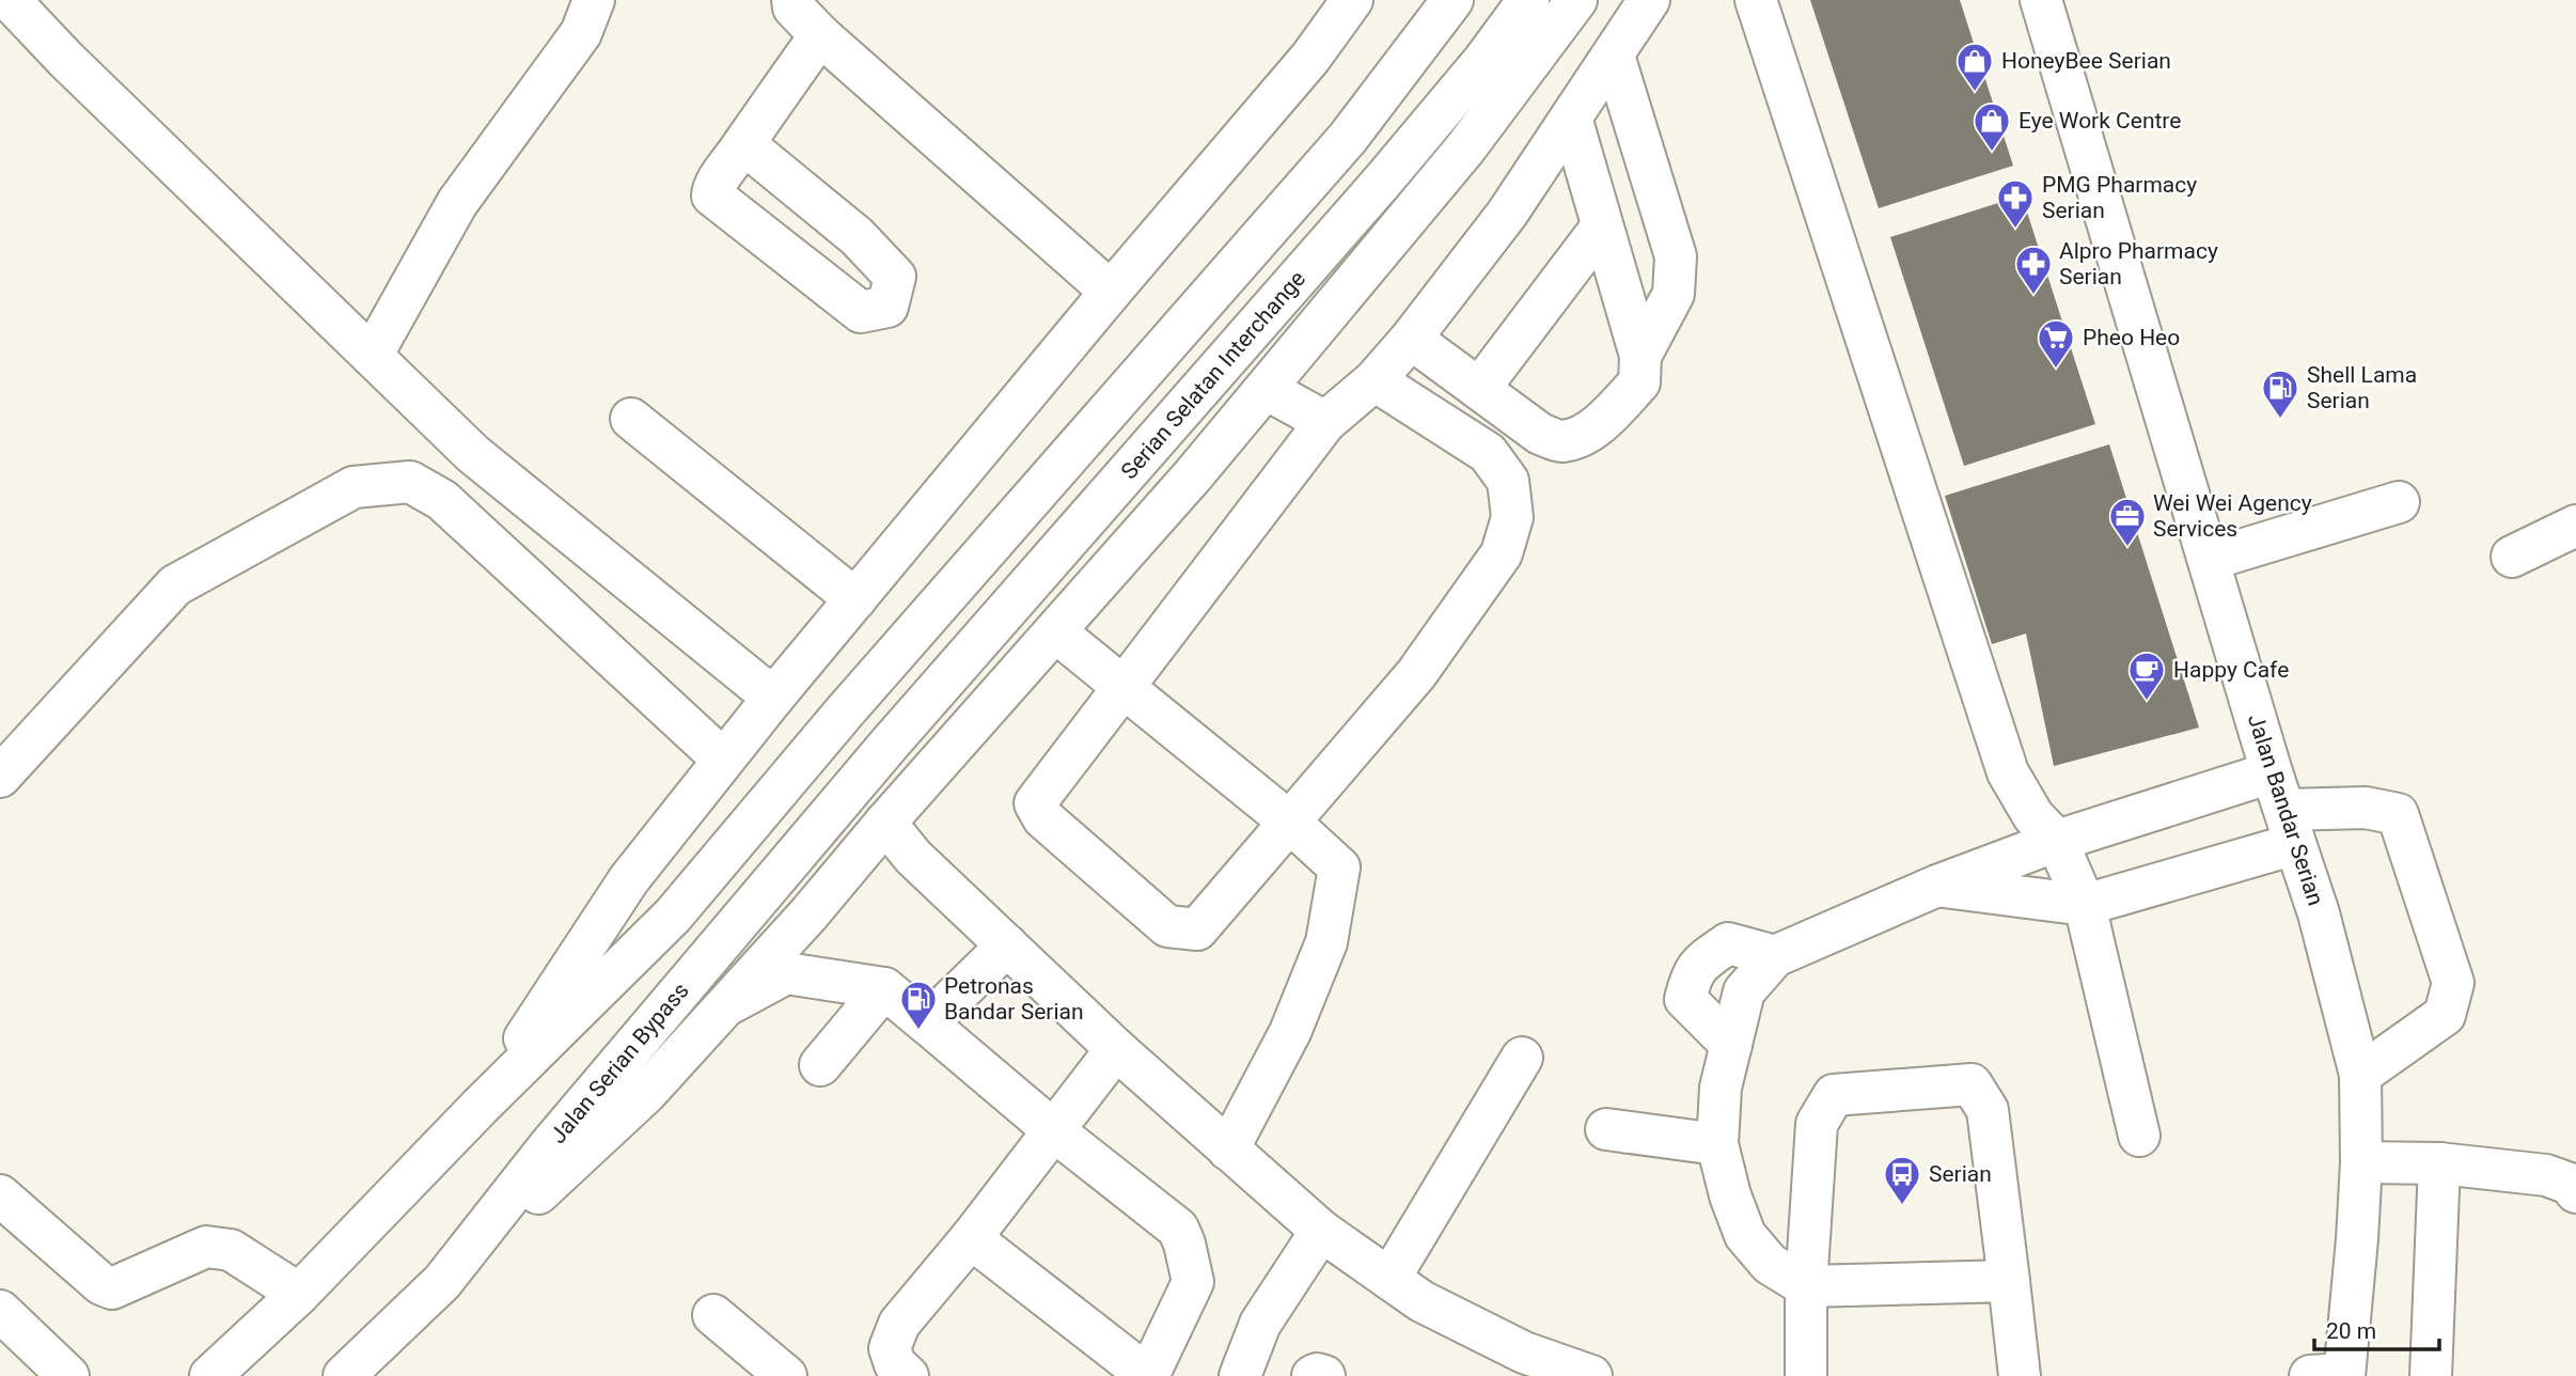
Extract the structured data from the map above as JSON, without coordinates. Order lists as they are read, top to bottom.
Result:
{
  "streets": {
    "main road": ["Serian Selatan Interchange", "Jalan Bandar Serian", "Jalan Serian Bypass"]
  },
  "crossings": [
    ["Serian Selatan Interchange", "Jalan Serian Bypass"]
  ],
  "places": {
    "shop": ["HoneyBee Serian", "Eye Work Centre"],
    "pharmacy": ["PMG Pharmacy Serian", "Alpro Pharmacy Serian"],
    "supermarket": ["Pheo Heo"],
    "fuel station": ["Shell Lama Serian", "Petronas Bandar Serian"],
    "office": ["Wei Wei Agency Services"],
    "cafe": ["Happy Cafe"],
    "bus stop": ["Serian"]
  },
  "scale_bar": "20 m"
}
